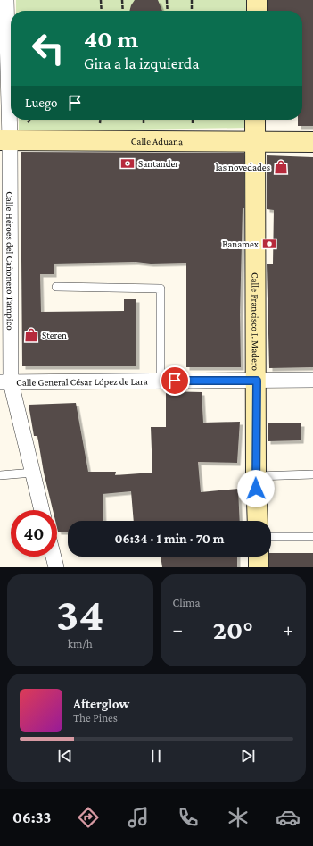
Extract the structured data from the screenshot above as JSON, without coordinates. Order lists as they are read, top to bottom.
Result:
{
  "streets": {
    "street": [
      "Calle Aduana",
      "Calle Héroes del Cañonero Tampico",
      "Calle Francisco I. Madero",
      "Calle General César López de Lara"
    ]
  },
  "crossings": [
    ["Calle Aduana", "Calle Héroes del Cañonero Tampico"],
    ["Calle Aduana", "Calle Francisco I. Madero"],
    ["Calle Héroes del Cañonero Tampico", "Calle General César López de Lara"],
    ["Calle Francisco I. Madero", "Calle General César López de Lara"]
  ],
  "places": {
    "bank": ["Santander", "Banamex"],
    "shop": ["las novedades", "Steren"]
  },
  "page": {
    "turn": ["40 m", "Gira a la izquierda"],
    "then": "Luego",
    "limit": "40",
    "trip": "06:34 · 1 min · 70 m",
    "tile": [
      ["34", "km/h"],
      "Clima"
    ],
    "heat": ["−", "20°", "+"],
    "song": ["Afterglow", "The Pines"],
    "tabs": "06:33"
  }
}
